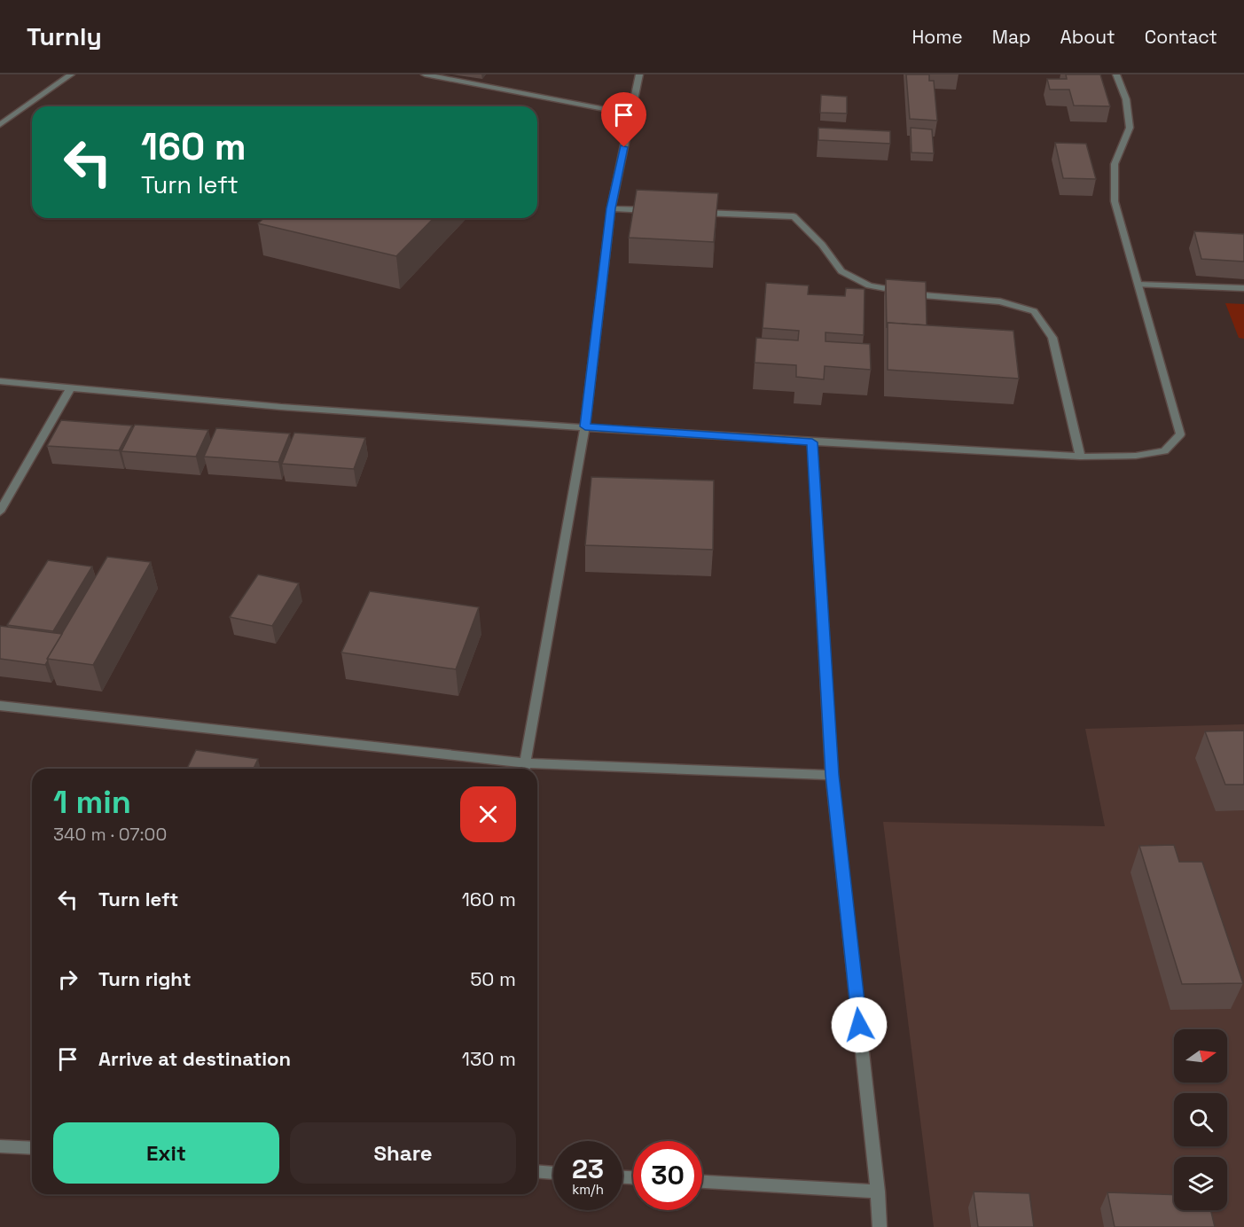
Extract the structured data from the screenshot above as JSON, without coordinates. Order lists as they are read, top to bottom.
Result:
{
  "north": "right",
  "page": {
    "header": "Turnly",
    "nav": [
      "Home",
      "Map",
      "About",
      "Contact"
    ],
    "turn": ["160 m", "Turn left"],
    "heading": ["1 min", "340 m · 07:00"],
    "list": [
      {
        "name": "Turn left",
        "value": "160 m"
      },
      {
        "name": "Turn right",
        "value": "50 m"
      },
      {
        "name": "Arrive at destination",
        "value": "130 m"
      }
    ],
    "buttons": ["Exit", "Share"],
    "speed": "23 km/h",
    "limit": "30"
  }
}
